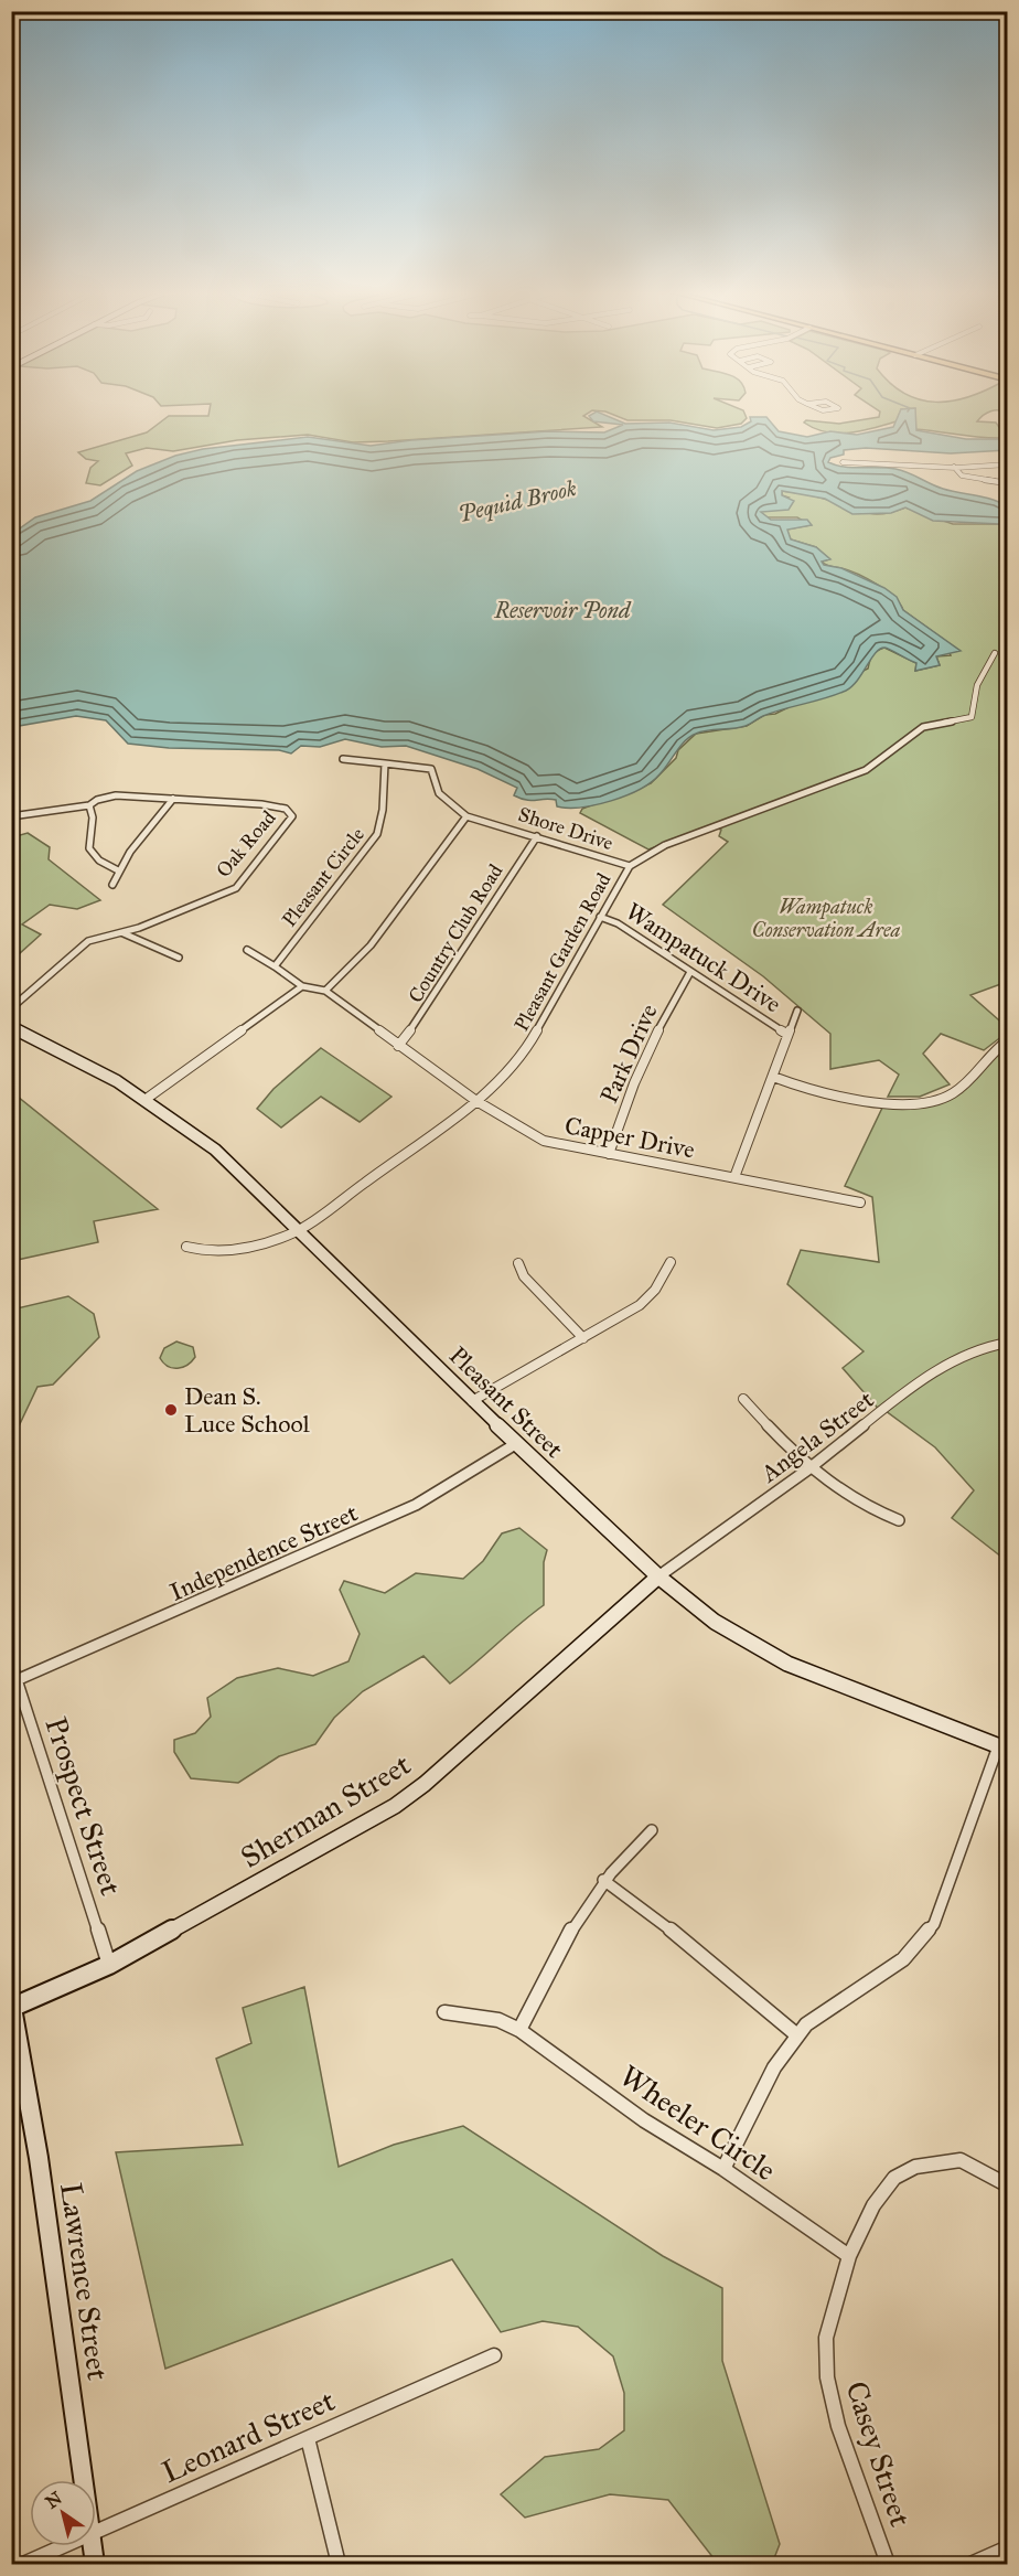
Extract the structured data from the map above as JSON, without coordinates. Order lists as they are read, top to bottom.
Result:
{
  "streets": {
    "main road": ["Pleasant Street", "Sherman Street", "Lawrence Street"],
    "street": [
      "Shore Drive",
      "Oak Road",
      "Pleasant Circle",
      "Country Club Road",
      "Pleasant Garden Road",
      "Wampatuck Drive",
      "Park Drive",
      "Capper Drive",
      "Angela Street",
      "Independence Street",
      "Prospect Street",
      "Wheeler Circle",
      "Leonard Street",
      "Casey Street"
    ]
  },
  "crossings": [
    ["Shore Drive", "Country Club Road"],
    ["Shore Drive", "Pleasant Garden Road"],
    ["Country Club Road", "Capper Drive"],
    ["Pleasant Garden Road", "Wampatuck Drive"],
    ["Pleasant Garden Road", "Capper Drive"],
    ["Pleasant Garden Road", "Pleasant Street"],
    ["Wampatuck Drive", "Park Drive"],
    ["Park Drive", "Capper Drive"],
    ["Pleasant Street", "Angela Street"],
    ["Pleasant Street", "Independence Street"],
    ["Pleasant Street", "Sherman Street"],
    ["Angela Street", "Sherman Street"],
    ["Independence Street", "Prospect Street"],
    ["Prospect Street", "Sherman Street"],
    ["Sherman Street", "Lawrence Street"],
    ["Wheeler Circle", "Casey Street"]
  ],
  "water": ["Pequid Brook", "Reservoir Pond"],
  "parks": ["Wampatuck Conservation Area"],
  "places": ["Dean S. Luce School"],
  "north": "top left"
}
